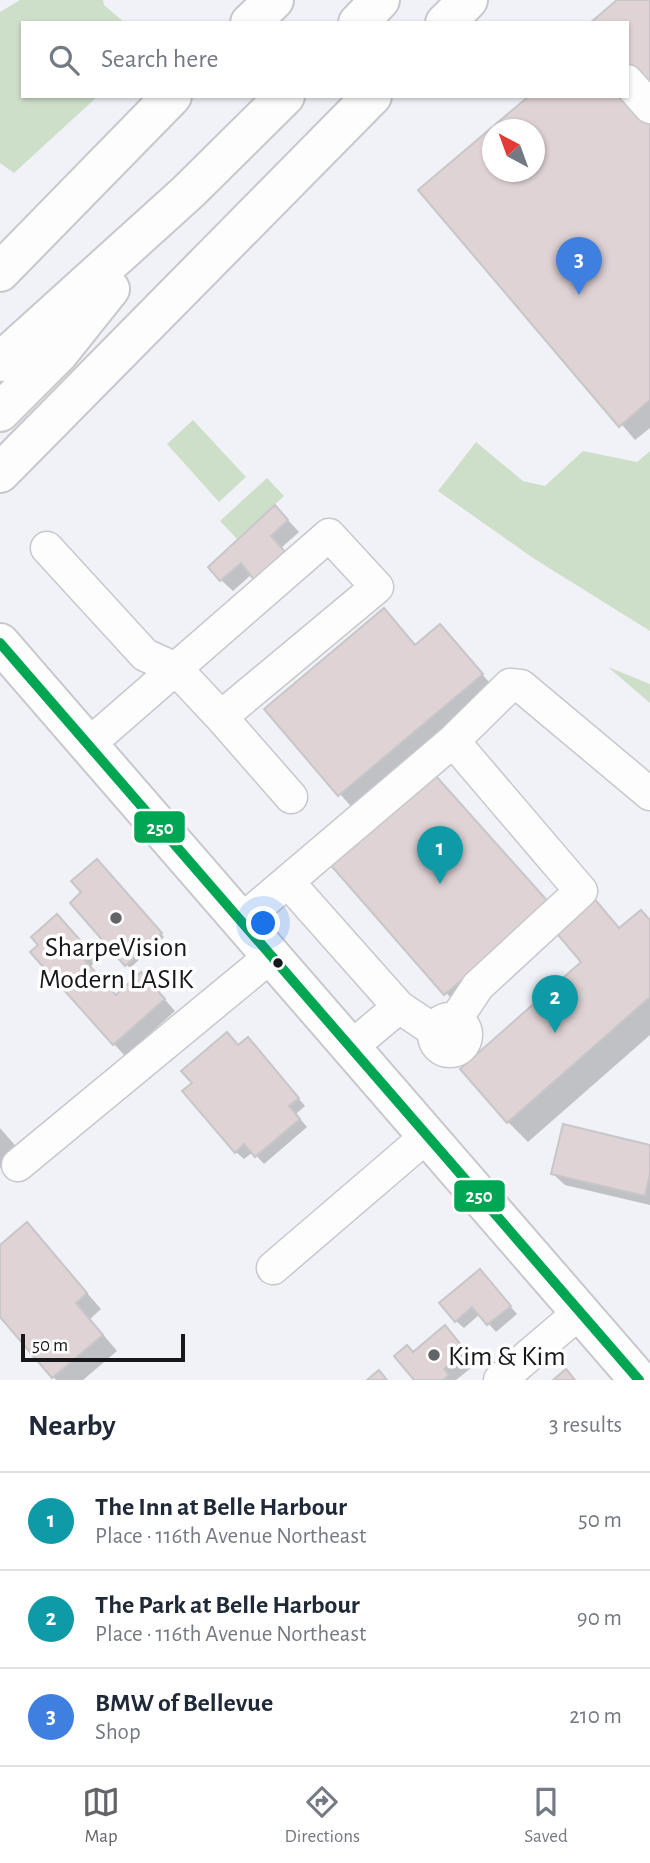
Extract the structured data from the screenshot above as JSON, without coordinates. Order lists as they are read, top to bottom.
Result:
{
  "places": ["SharpeVision Modern LASIK", "Kim & Kim"],
  "lines": ["transit line 250"],
  "scale_bar": "50 m",
  "north": "top left",
  "page": {
    "search": "Search here",
    "pins": ["3", "1", "2"],
    "scale": "50 m",
    "heading": ["Nearby", "3 results"],
    "list": [
      {
        "mark": "1",
        "name": "The Inn at Belle Harbour",
        "note": "Place · 116th Avenue Northeast",
        "value": "50 m"
      },
      {
        "mark": "2",
        "name": "The Park at Belle Harbour",
        "note": "Place · 116th Avenue Northeast",
        "value": "90 m"
      },
      {
        "mark": "3",
        "name": "BMW of Bellevue",
        "note": "Shop",
        "value": "210 m"
      }
    ],
    "nav": ["Map", "Directions", "Saved"]
  }
}
